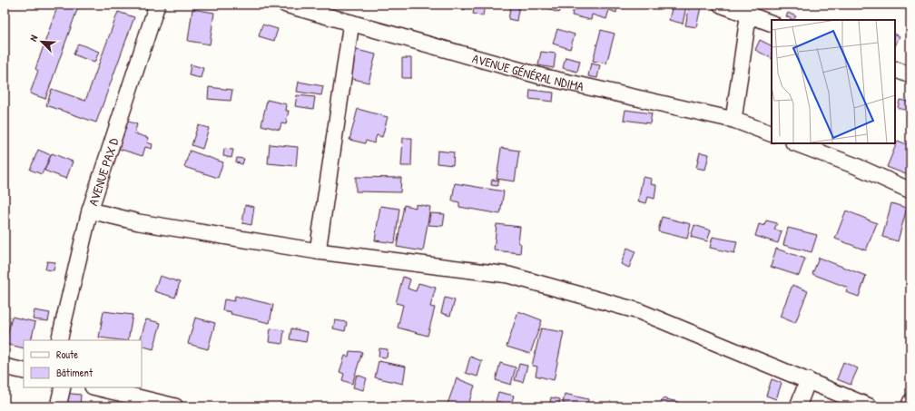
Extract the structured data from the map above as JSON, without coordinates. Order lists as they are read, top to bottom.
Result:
{
  "streets": {
    "street": ["AVENUE GÉNÉRAL NDIMA", "AVENUE PAX D"]
  },
  "legend": ["Route", "Bâtiment"],
  "north": "top left"
}
